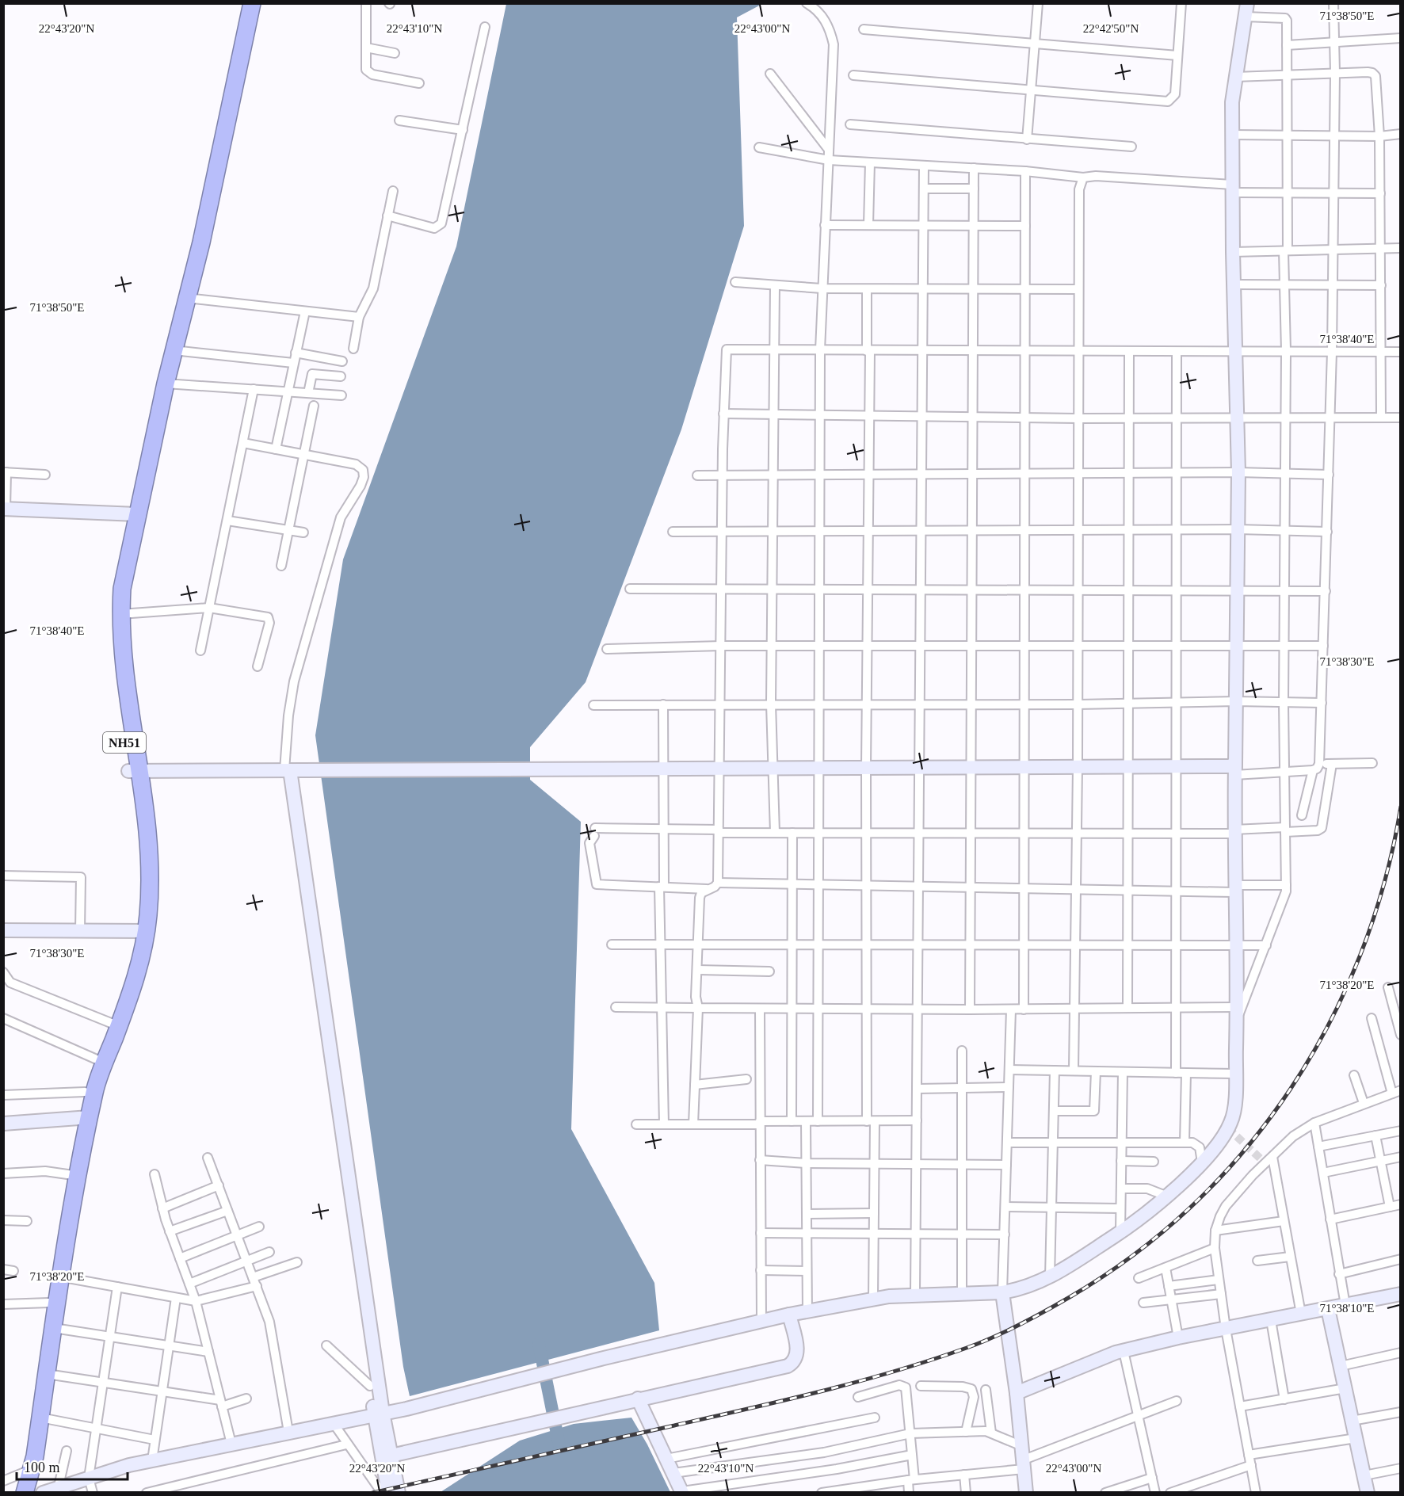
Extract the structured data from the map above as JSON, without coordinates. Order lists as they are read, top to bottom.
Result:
{
  "streets": {
    "highway": ["NH51"]
  },
  "scale_bar": "100 m",
  "coordinates": [
    "71°38'50\"E",
    "22°43'20\"N",
    "22°43'10\"N",
    "22°43'00\"N",
    "22°42'50\"N",
    "71°38'40\"E",
    "71°38'30\"E",
    "71°38'20\"E",
    "71°38'10\"E"
  ]
}
